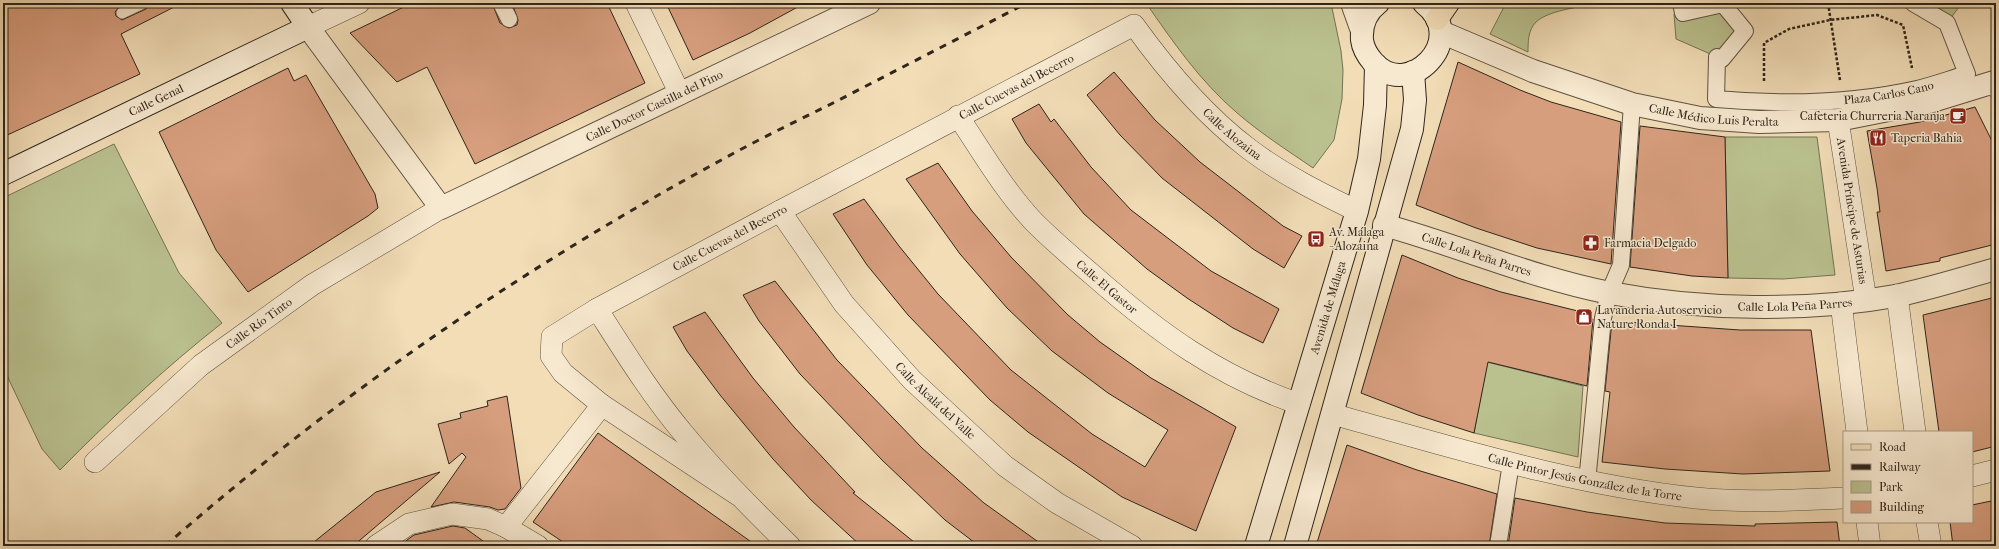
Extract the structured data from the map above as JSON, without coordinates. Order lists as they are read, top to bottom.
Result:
{
  "streets": {
    "street": [
      "Calle Cuevas del Becerro",
      "Plaza Carlos Cano",
      "Calle Genal",
      "Calle Doctor Castilla del Pino",
      "Calle Médico Luis Peralta",
      "Calle Alozaina",
      "Avenida Príncipe de Asturias",
      "Calle Lola Peña Parres",
      "Calle El Gastor",
      "Avenida de Málaga",
      "Calle Río Tinto",
      "Calle Alcalá del Valle",
      "Calle Pintor Jesús González de la Torre"
    ]
  },
  "crossings": [
    ["Calle Cuevas del Becerro", "Calle Alozaina"],
    ["Calle Cuevas del Becerro", "Calle El Gastor"],
    ["Calle Cuevas del Becerro", "Calle Alcalá del Valle"],
    ["Calle Doctor Castilla del Pino", "Calle Río Tinto"],
    ["Calle Médico Luis Peralta", "Avenida Príncipe de Asturias"],
    ["Calle Alozaina", "Avenida de Málaga"],
    ["Avenida Príncipe de Asturias", "Calle Lola Peña Parres"],
    ["Calle El Gastor", "Avenida de Málaga"]
  ],
  "places": {
    "cafe": ["Cafeteria Churreria Naranja"],
    "restaurant": ["Taperia Bahia"],
    "bus stop": ["Av. Málaga - Alozaina"],
    "pharmacy": ["Farmacia Delgado"],
    "shop": ["Lavanderia Autoservicio Nature Ronda I"]
  },
  "legend": [
    "Road",
    "Railway",
    "Park",
    "Building"
  ]
}
